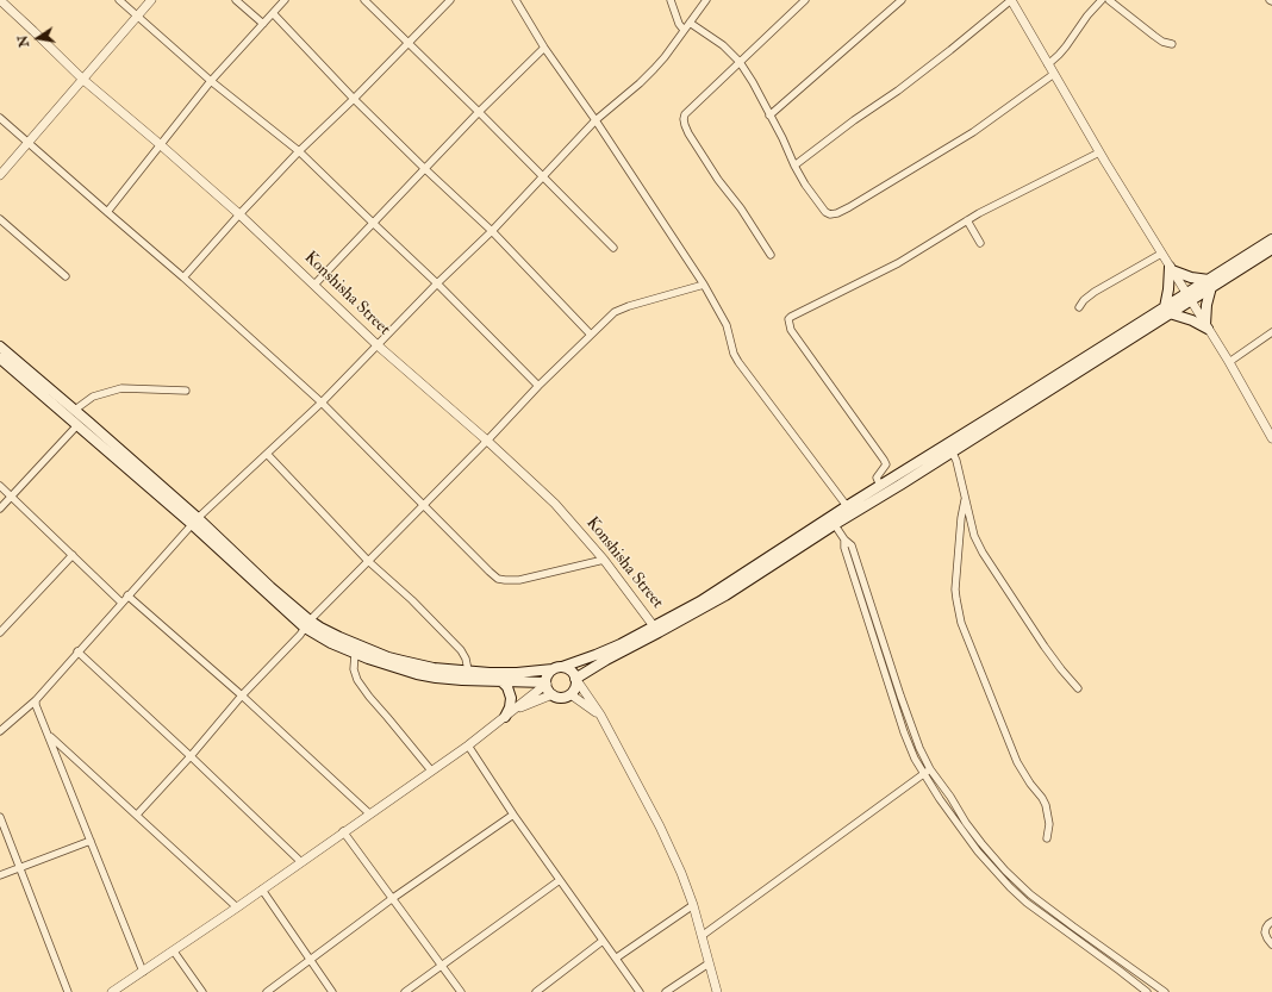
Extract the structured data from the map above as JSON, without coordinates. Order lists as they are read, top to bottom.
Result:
{
  "streets": {
    "street": ["Konshisha Street"]
  },
  "north": "left"
}
